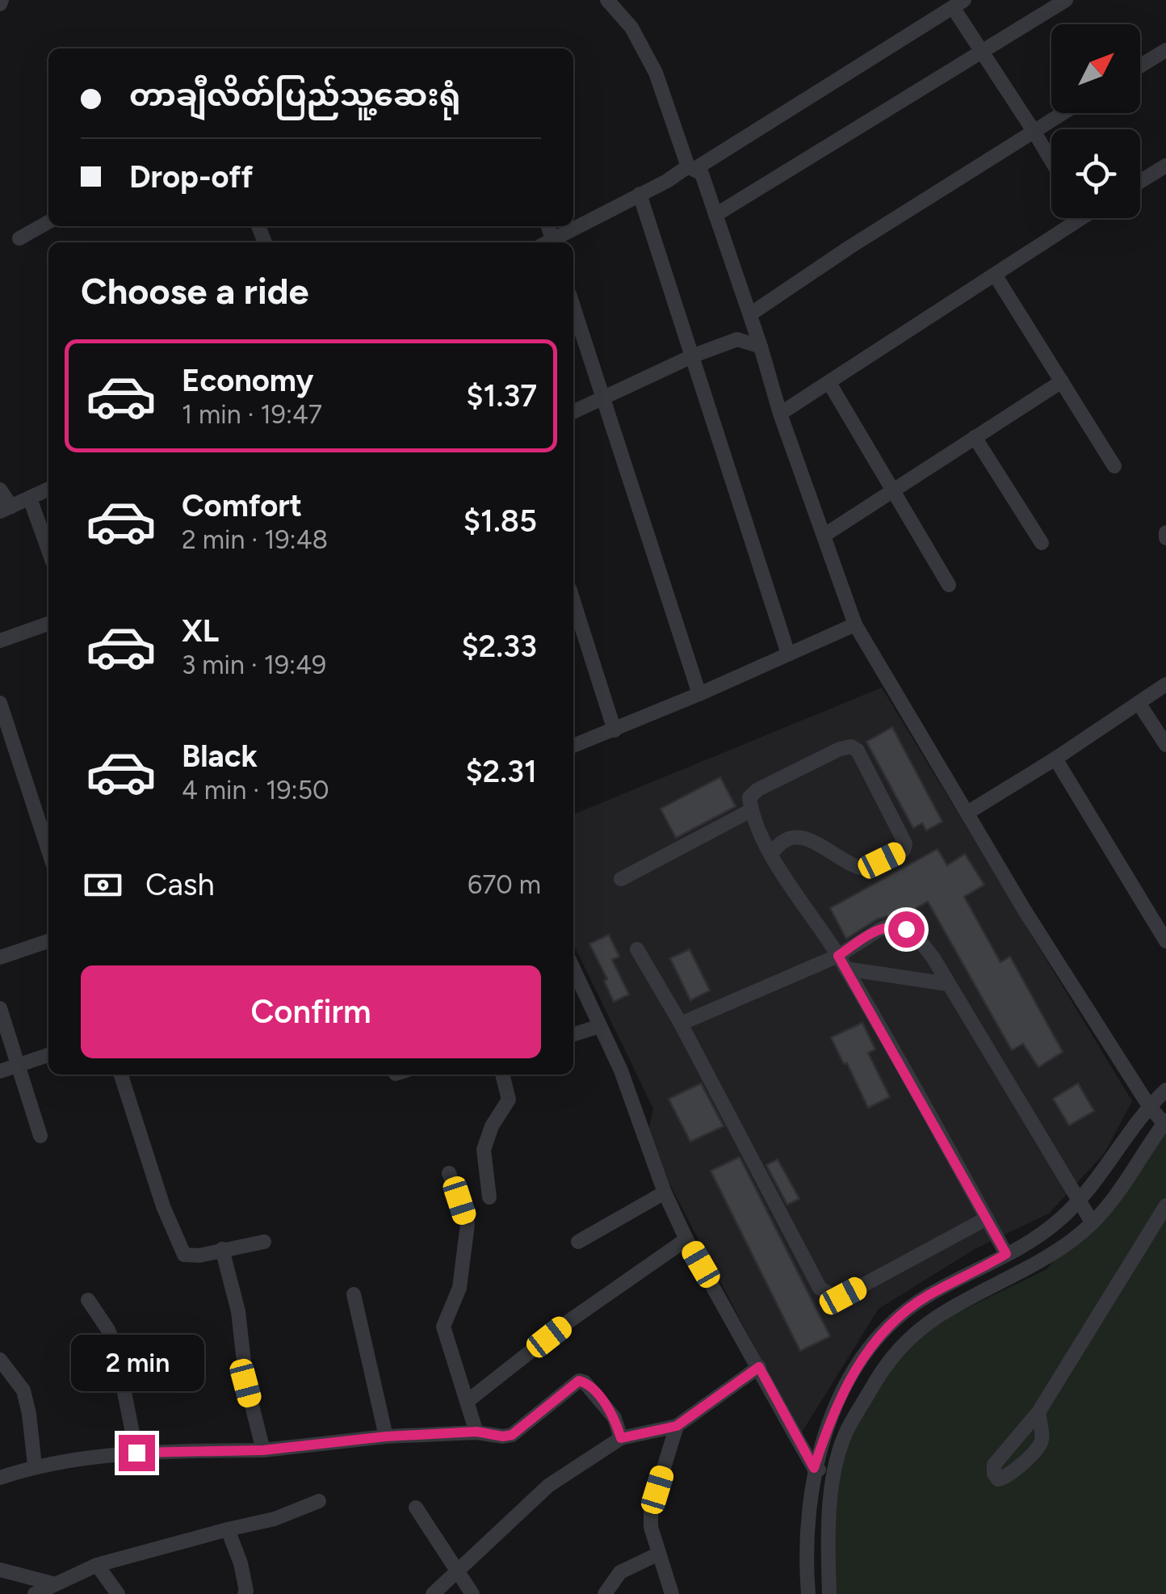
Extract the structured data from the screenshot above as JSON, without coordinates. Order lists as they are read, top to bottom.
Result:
{
  "north": "top right",
  "page": {
    "banner": ["တာချီလိတ်ပြည်သူ့ဆေးရုံ", "Drop-off"],
    "heading": "Choose a ride",
    "list": [
      {
        "name": "Economy",
        "note": "1 min · 19:47",
        "value": "$1.37"
      },
      {
        "name": "Comfort",
        "note": "2 min · 19:48",
        "value": "$1.85"
      },
      {
        "name": "XL",
        "note": "3 min · 19:49",
        "value": "$2.33"
      },
      {
        "name": "Black",
        "note": "4 min · 19:50",
        "value": "$2.31"
      }
    ],
    "pay": ["Cash", "670 m"],
    "buttons": "Confirm",
    "bubble": "2 min"
  }
}
